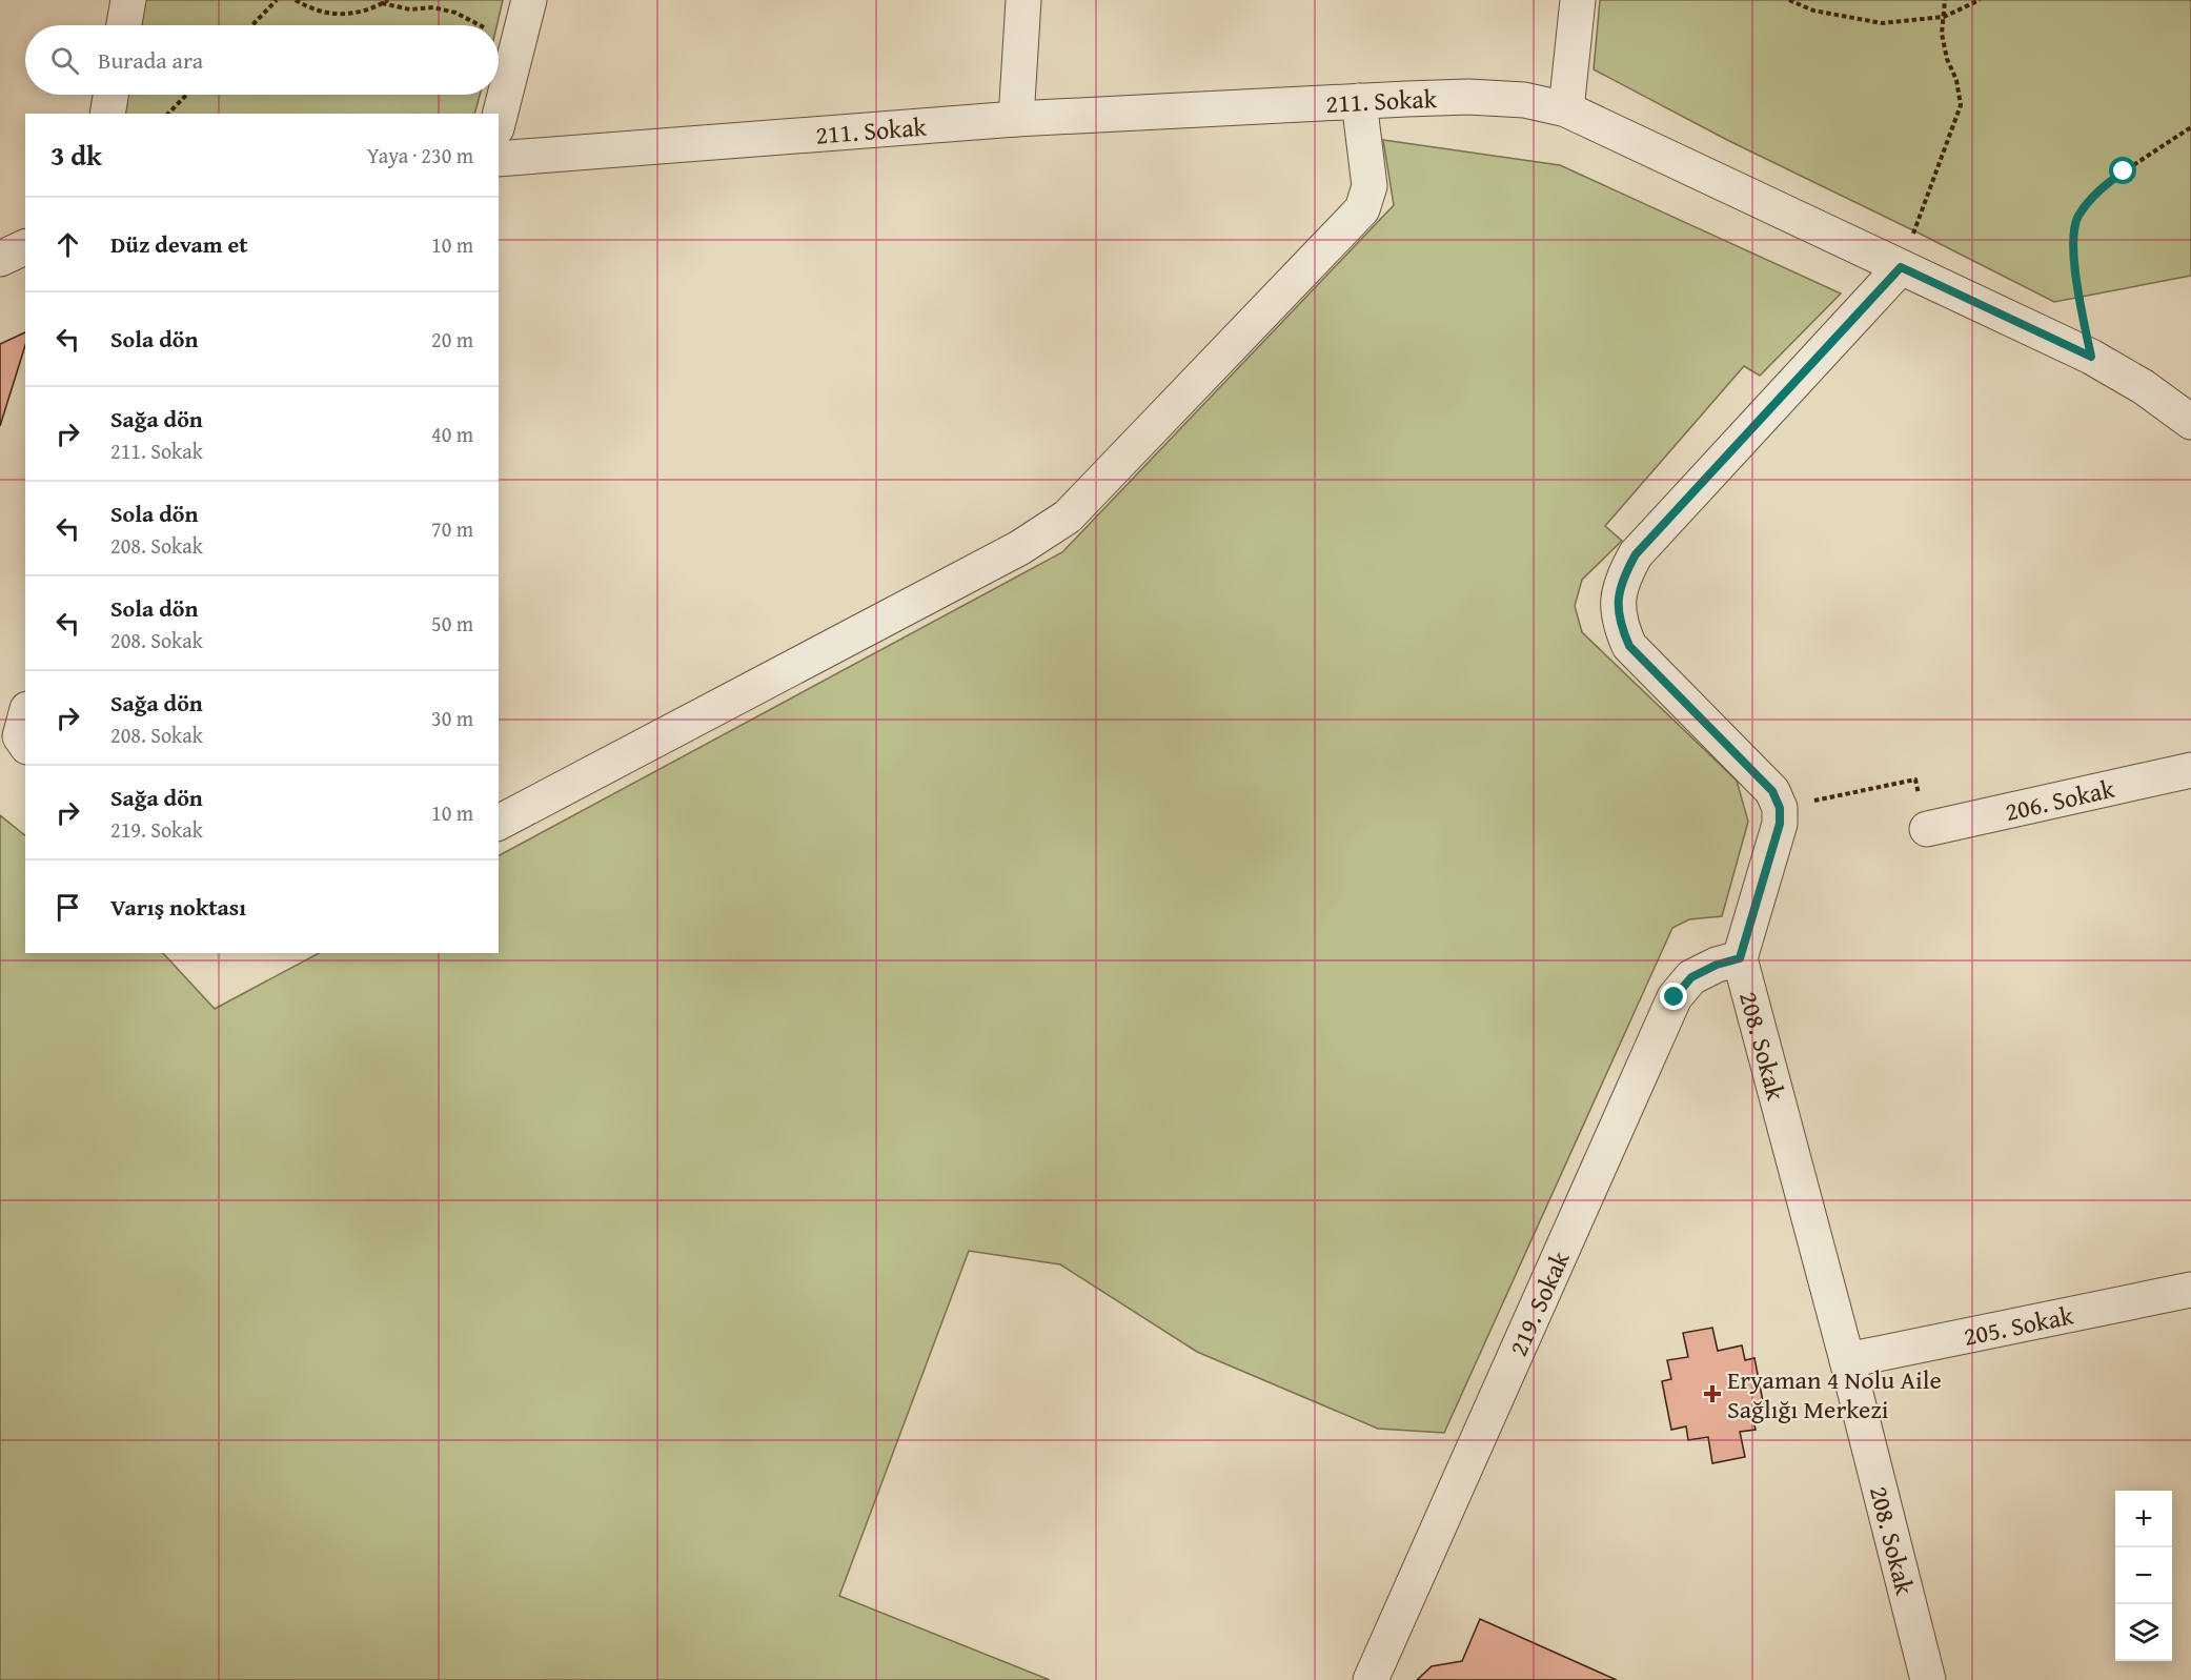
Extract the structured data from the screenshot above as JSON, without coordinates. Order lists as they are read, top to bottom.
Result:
{
  "streets": {
    "street": [
      "211. Sokak",
      "206. Sokak",
      "208. Sokak",
      "219. Sokak",
      "205. Sokak"
    ]
  },
  "crossings": [
    ["208. Sokak", "219. Sokak"],
    ["208. Sokak", "205. Sokak"]
  ],
  "places": {
    "health": ["Eryaman 4 Nolu Aile Sağlığı Merkezi"]
  },
  "page": {
    "search": "Burada ara",
    "heading": ["3 dk", "Yaya · 230 m"],
    "list": [
      ["Düz devam et", "10 m"],
      ["Sola dön", "20 m"],
      ["Sağa dön", "211. Sokak", "40 m"],
      ["Sola dön", "208. Sokak", "70 m"],
      ["Sola dön", "208. Sokak", "50 m"],
      ["Sağa dön", "208. Sokak", "30 m"],
      ["Sağa dön", "219. Sokak", "10 m"],
      "Varış noktası"
    ],
    "map_buttons": ["+", "−"]
  }
}
